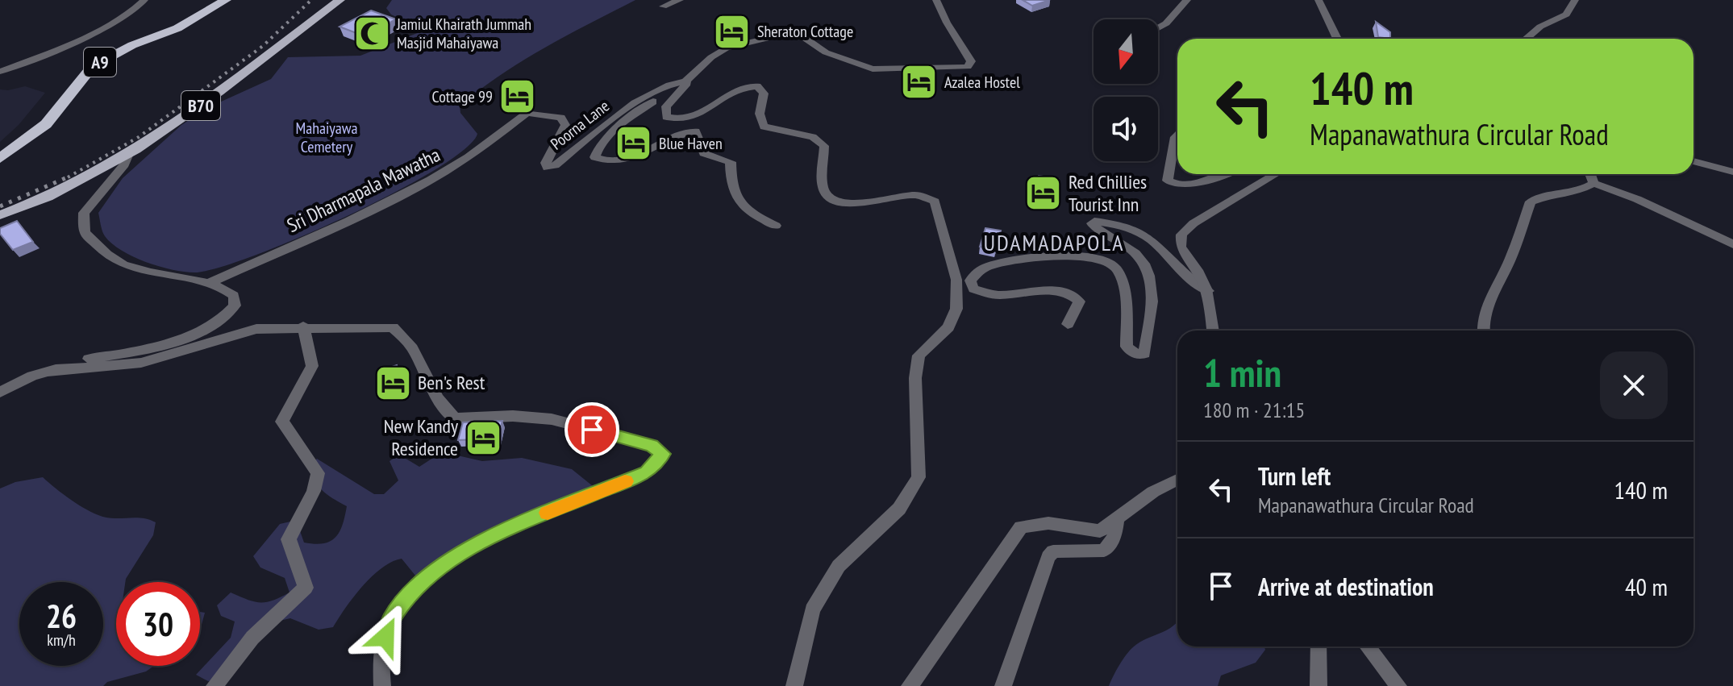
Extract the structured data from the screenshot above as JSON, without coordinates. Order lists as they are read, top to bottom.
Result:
{
  "streets": {
    "highway": ["A9"],
    "main road": ["B70"],
    "street": ["Poorna Lane", "Sri Dharmapala Mawatha"]
  },
  "crossings": [
    ["Poorna Lane", "Sri Dharmapala Mawatha"]
  ],
  "districts": ["UDAMADAPOLA"],
  "parks": ["Mahaiyawa Cemetery"],
  "places": {
    "hotel": [
      "Sheraton Cottage",
      "Azalea Hostel",
      "Cottage 99",
      "Blue Haven",
      "Red Chillies Tourist Inn",
      "Ben's Rest",
      "New Kandy Residence"
    ],
    "mosque": ["Jamiul Khairath Jummah Masjid Mahaiyawa"]
  },
  "north": "bottom",
  "page": {
    "turn": ["140 m", "Mapanawathura Circular Road"],
    "heading": ["1 min", "180 m · 21:15"],
    "list": [
      {
        "name": "Turn left",
        "note": "Mapanawathura Circular Road",
        "value": "140 m"
      },
      {
        "name": "Arrive at destination",
        "value": "40 m"
      }
    ],
    "speed": "26 km/h",
    "limit": "30"
  }
}
